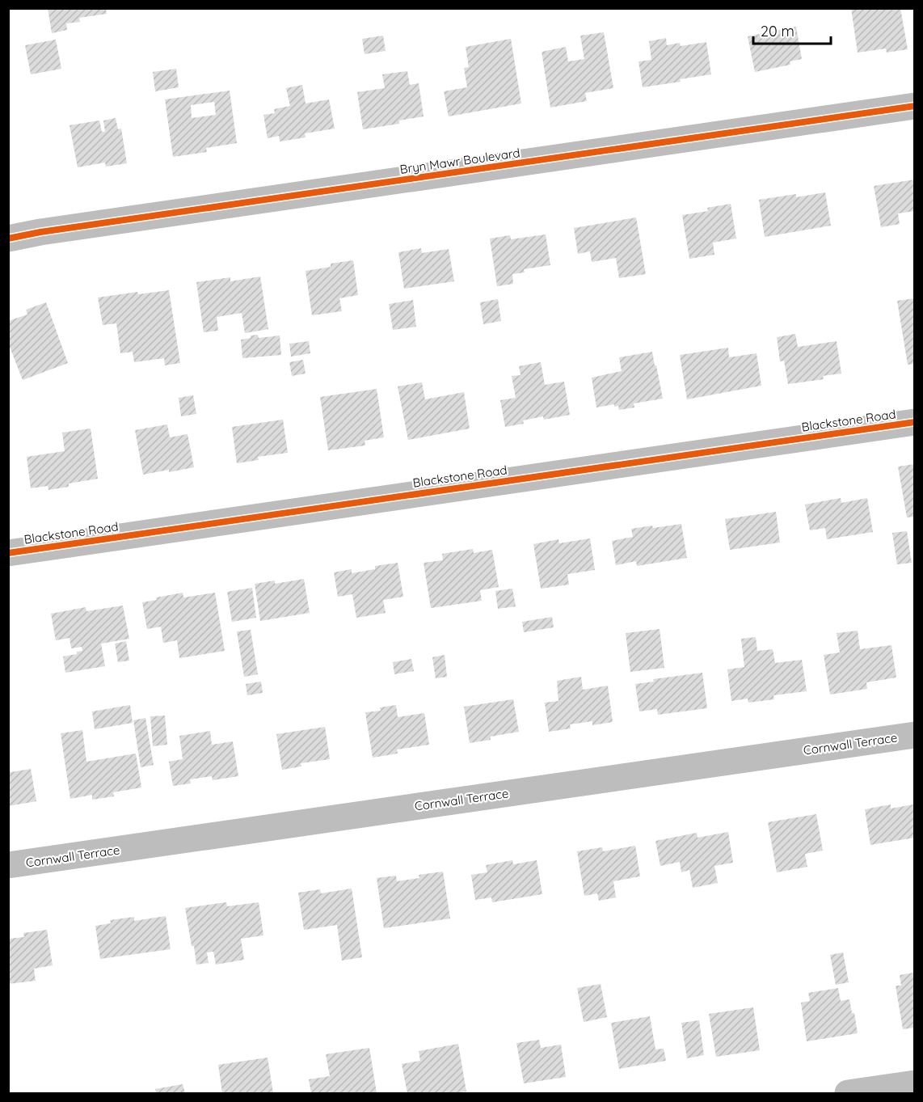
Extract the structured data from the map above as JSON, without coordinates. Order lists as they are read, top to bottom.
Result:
{
  "streets": {
    "street": ["Bryn Mawr Boulevard", "Blackstone Road", "Cornwall Terrace"]
  },
  "scale_bar": "20 m"
}
